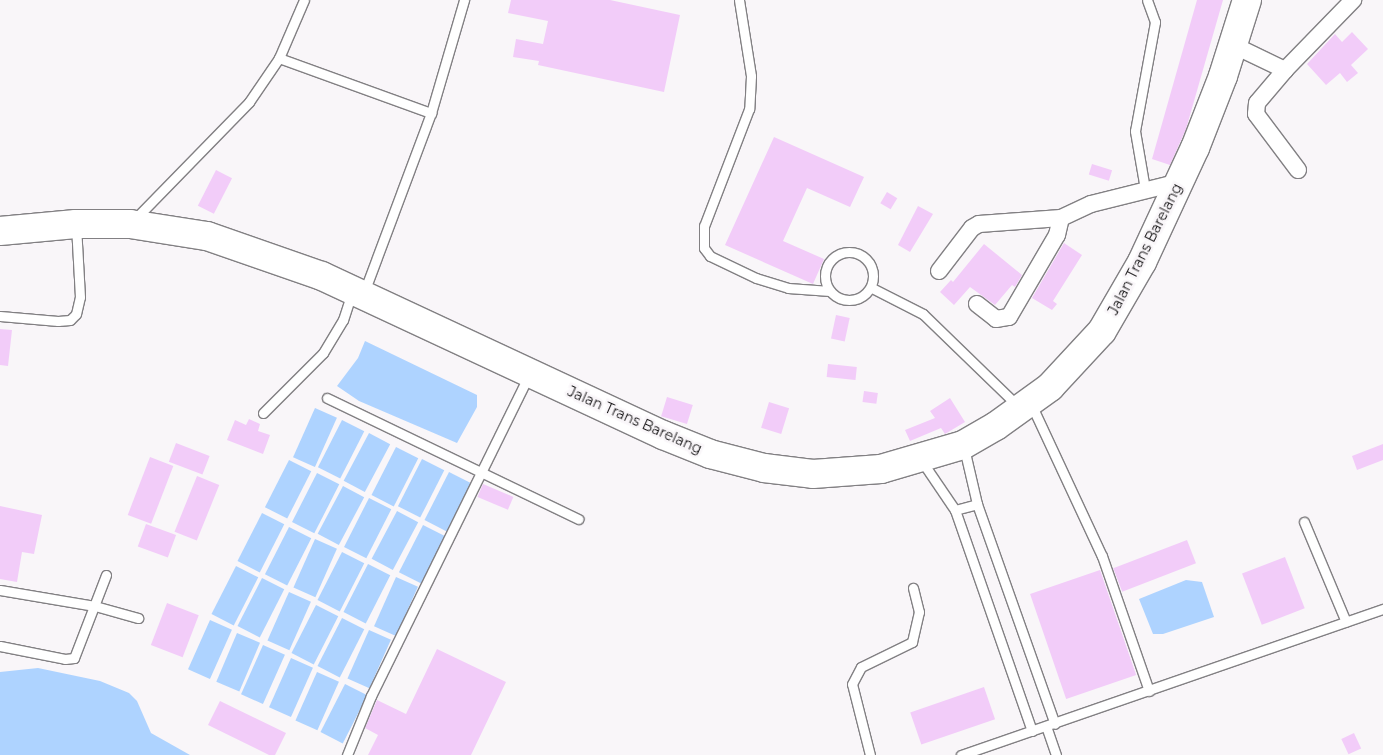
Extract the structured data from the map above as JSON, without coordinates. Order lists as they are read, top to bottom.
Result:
{
  "streets": {
    "highway": ["Jalan Trans Barelang"]
  }
}
